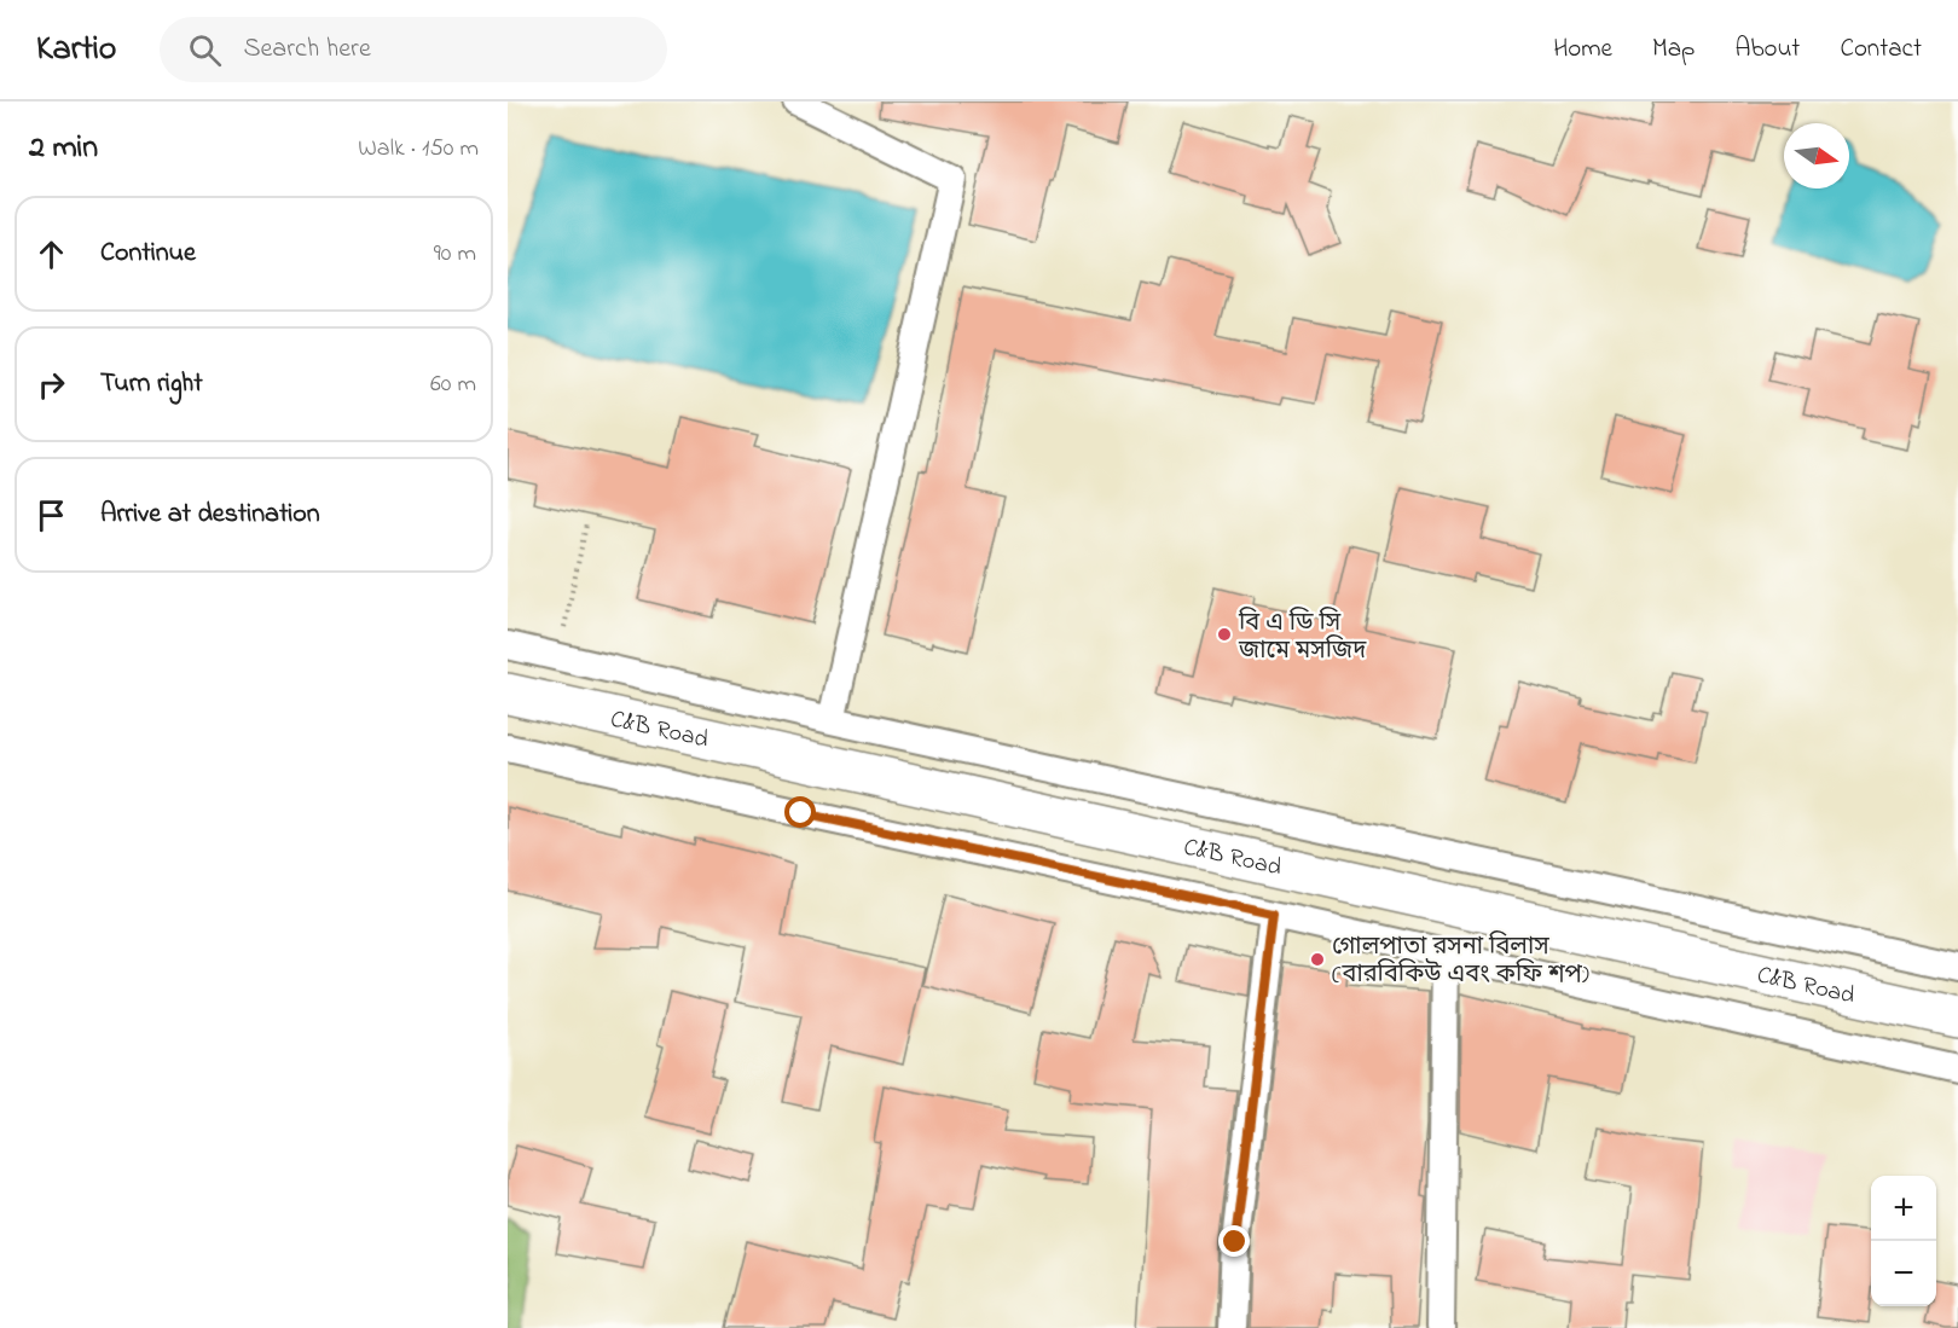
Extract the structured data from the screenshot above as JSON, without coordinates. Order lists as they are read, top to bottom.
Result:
{
  "streets": {
    "highway": ["C&B Road"]
  },
  "places": ["বি এ ডি সি জামে মসজিদ", "গোলপাতা রসনা বিলাস (বারবিকিউ এবং কফি শপ)"],
  "north": "right",
  "page": {
    "header": "Kartio",
    "search": "Search here",
    "nav": [
      "Home",
      "Map",
      "About",
      "Contact"
    ],
    "heading": ["2 min", "Walk · 150 m"],
    "list": [
      ["Continue", "90 m"],
      ["Turn right", "60 m"],
      "Arrive at destination"
    ],
    "map_buttons": ["+", "−"]
  }
}
